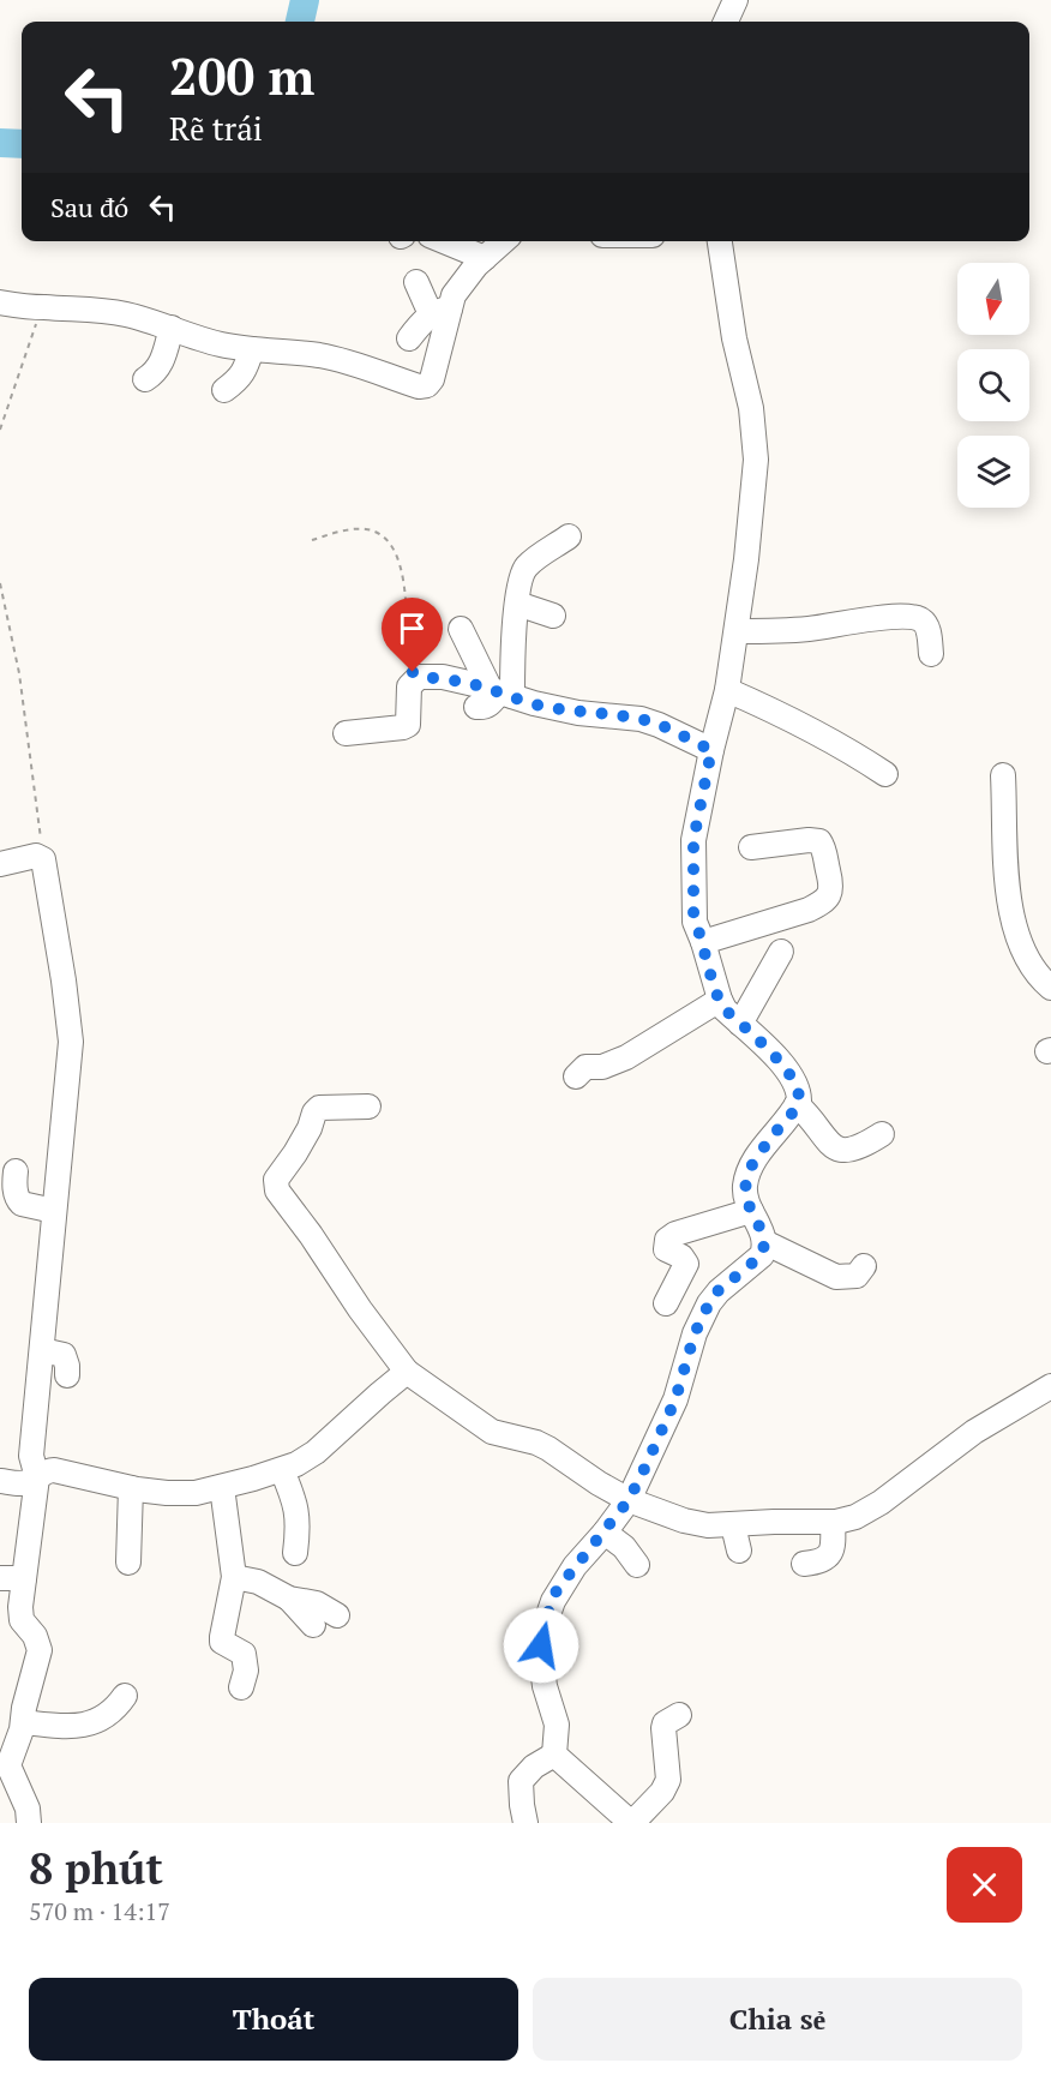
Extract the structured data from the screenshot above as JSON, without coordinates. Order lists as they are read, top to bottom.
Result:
{
  "north": "bottom",
  "page": {
    "turn": ["200 m", "Rẽ trái"],
    "then": "Sau đó",
    "heading": ["8 phút", "570 m · 14:17"],
    "buttons": ["Thoát", "Chia sẻ"]
  }
}
